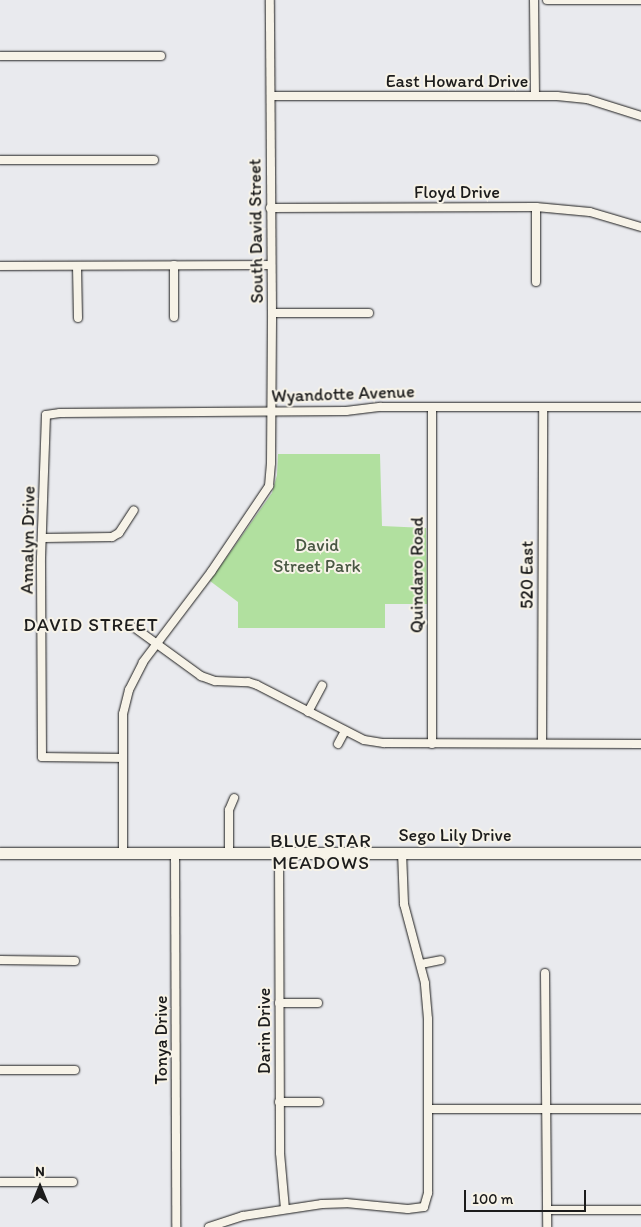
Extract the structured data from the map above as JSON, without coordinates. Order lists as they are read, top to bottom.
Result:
{
  "streets": {
    "main road": ["Sego Lily Drive"],
    "street": [
      "East Howard Drive",
      "Floyd Drive",
      "South David Street",
      "Wyandotte Avenue",
      "Annalyn Drive",
      "Quindaro Road",
      "520 East",
      "Darin Drive",
      "Tonya Drive"
    ]
  },
  "crossings": [
    ["East Howard Drive", "South David Street"],
    ["Floyd Drive", "South David Street"],
    ["South David Street", "Wyandotte Avenue"],
    ["South David Street", "Annalyn Drive"],
    ["Wyandotte Avenue", "Annalyn Drive"],
    ["Wyandotte Avenue", "Quindaro Road"],
    ["Wyandotte Avenue", "520 East"],
    ["Sego Lily Drive", "Darin Drive"],
    ["Sego Lily Drive", "Tonya Drive"]
  ],
  "districts": ["DAVID STREET", "BLUE STAR MEADOWS"],
  "parks": ["David Street Park"],
  "scale_bar": "100 m",
  "north": "top"
}
